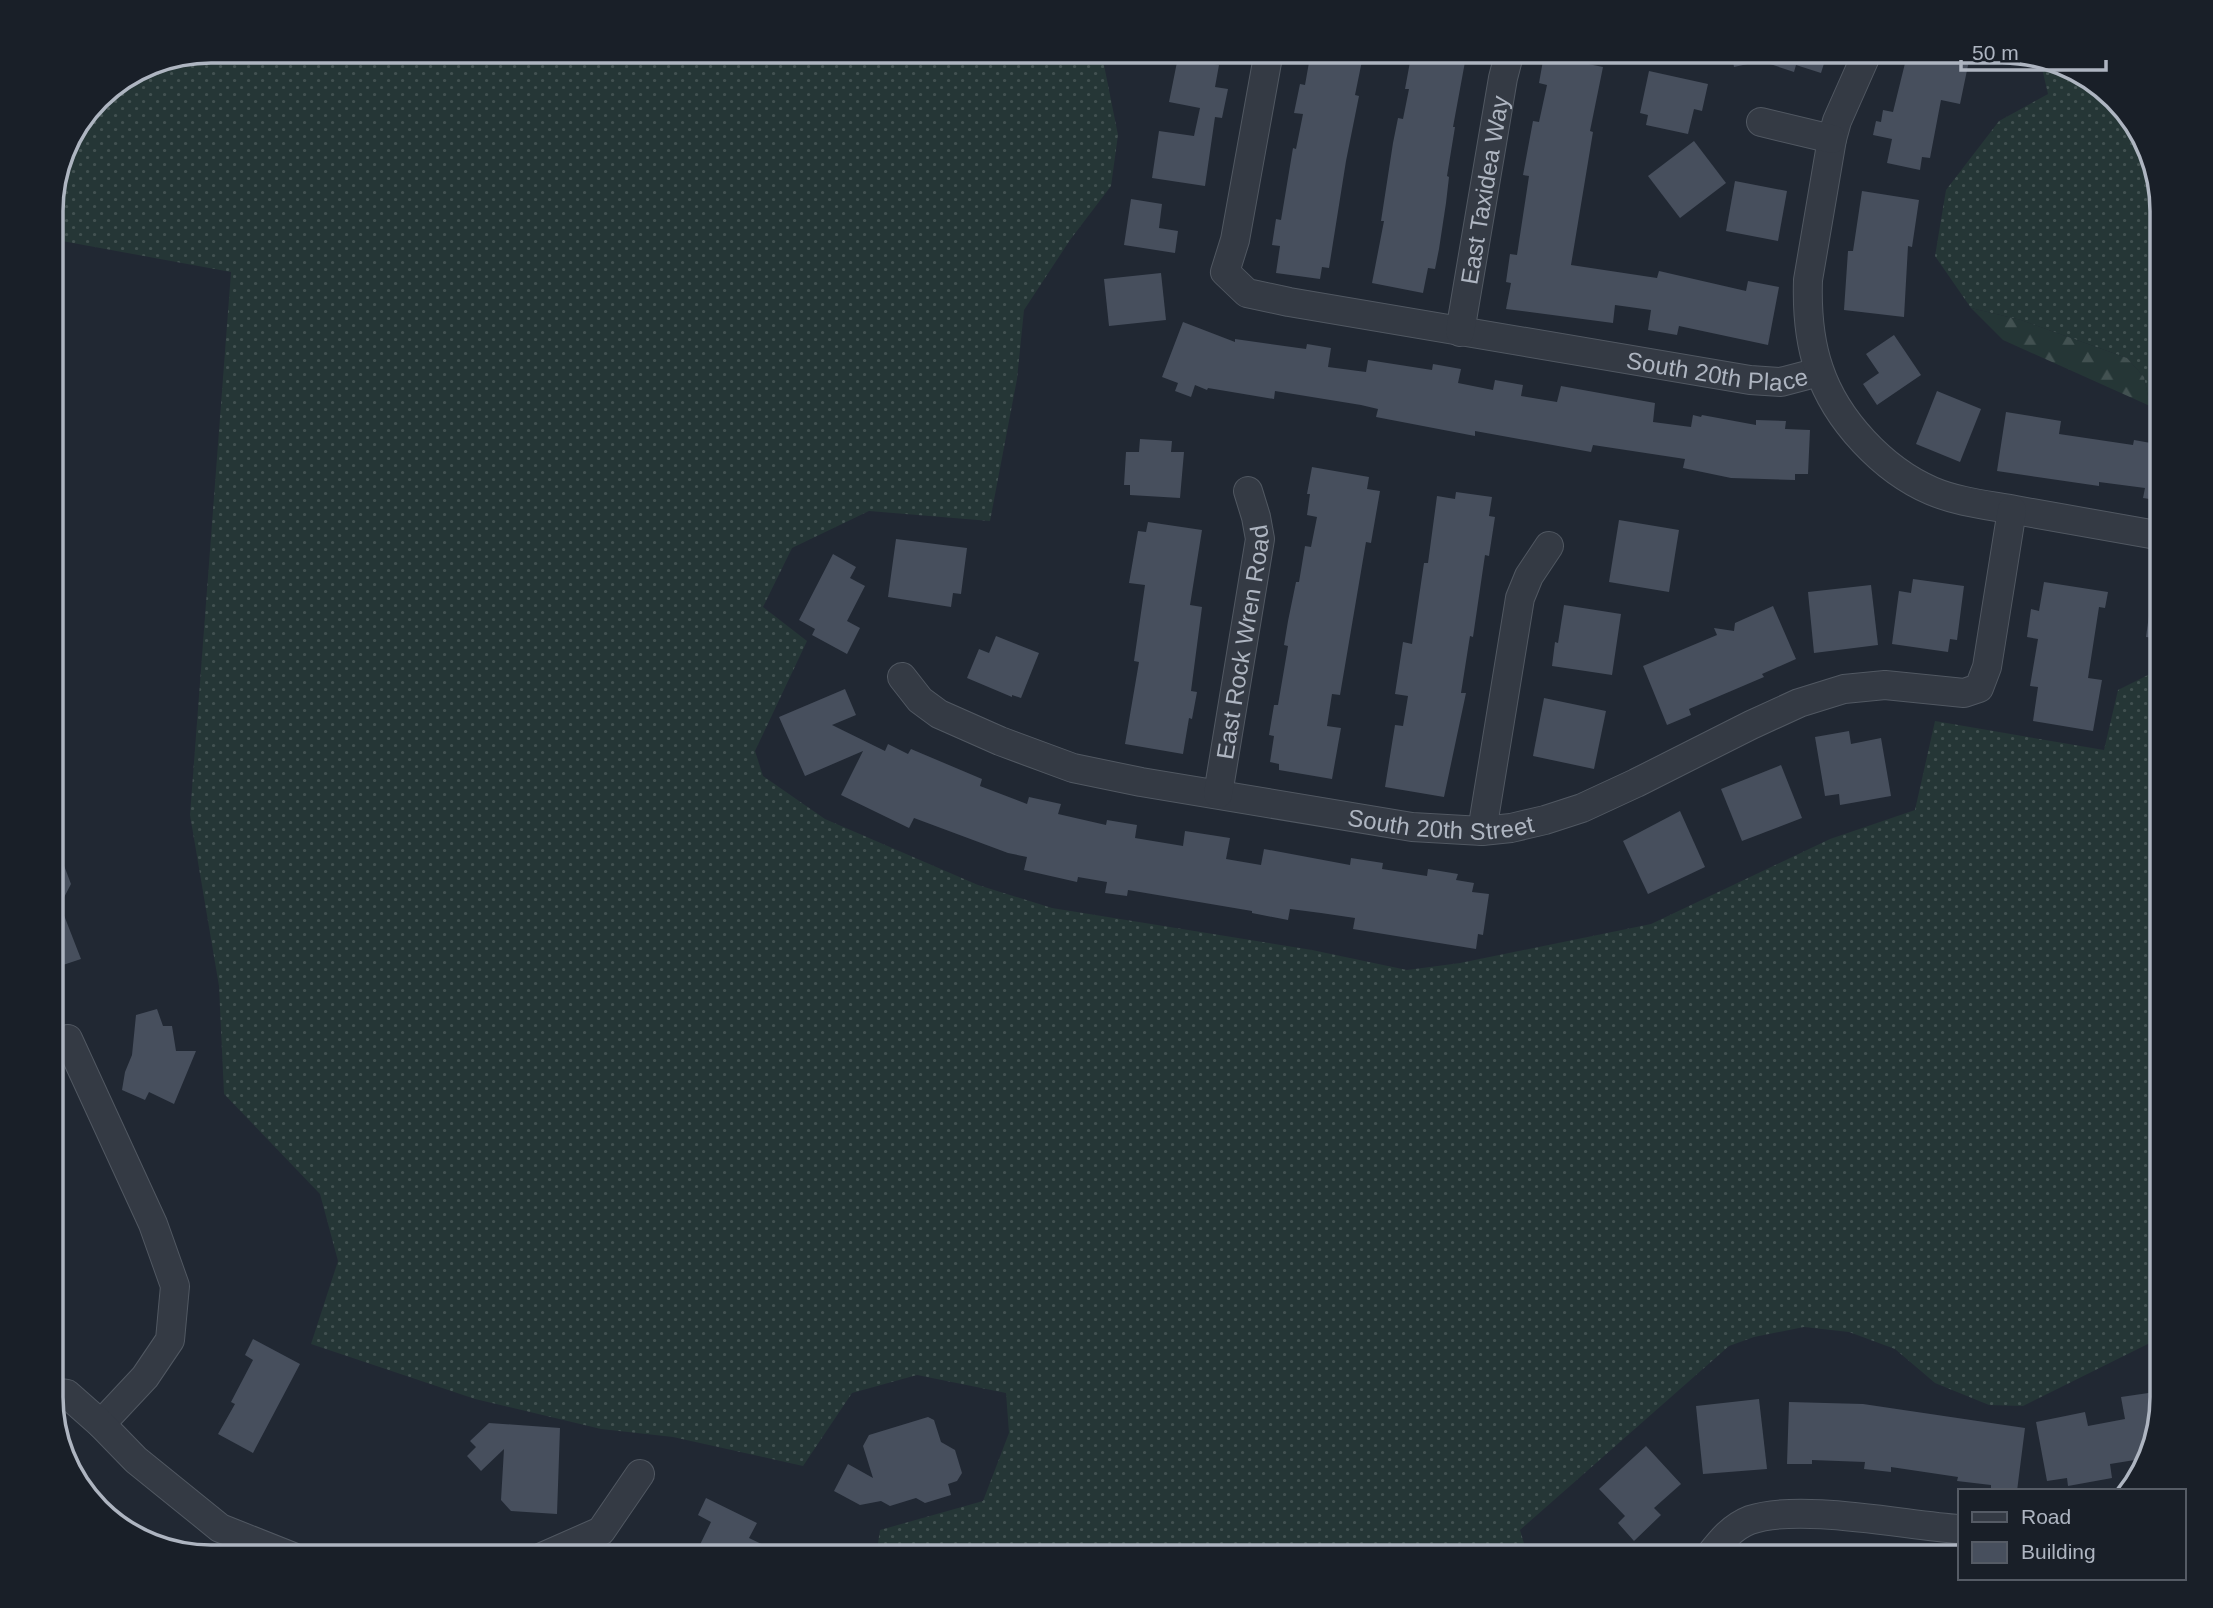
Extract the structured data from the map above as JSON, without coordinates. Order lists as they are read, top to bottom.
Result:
{
  "streets": {
    "street": [
      "East Taxidea Way",
      "South 20th Place",
      "East Rock Wren Road",
      "South 20th Street"
    ]
  },
  "crossings": [
    ["East Taxidea Way", "South 20th Place"],
    ["South 20th Place", "South 20th Street"],
    ["East Rock Wren Road", "South 20th Street"]
  ],
  "legend": ["Road", "Building"],
  "scale_bar": "50 m"
}
